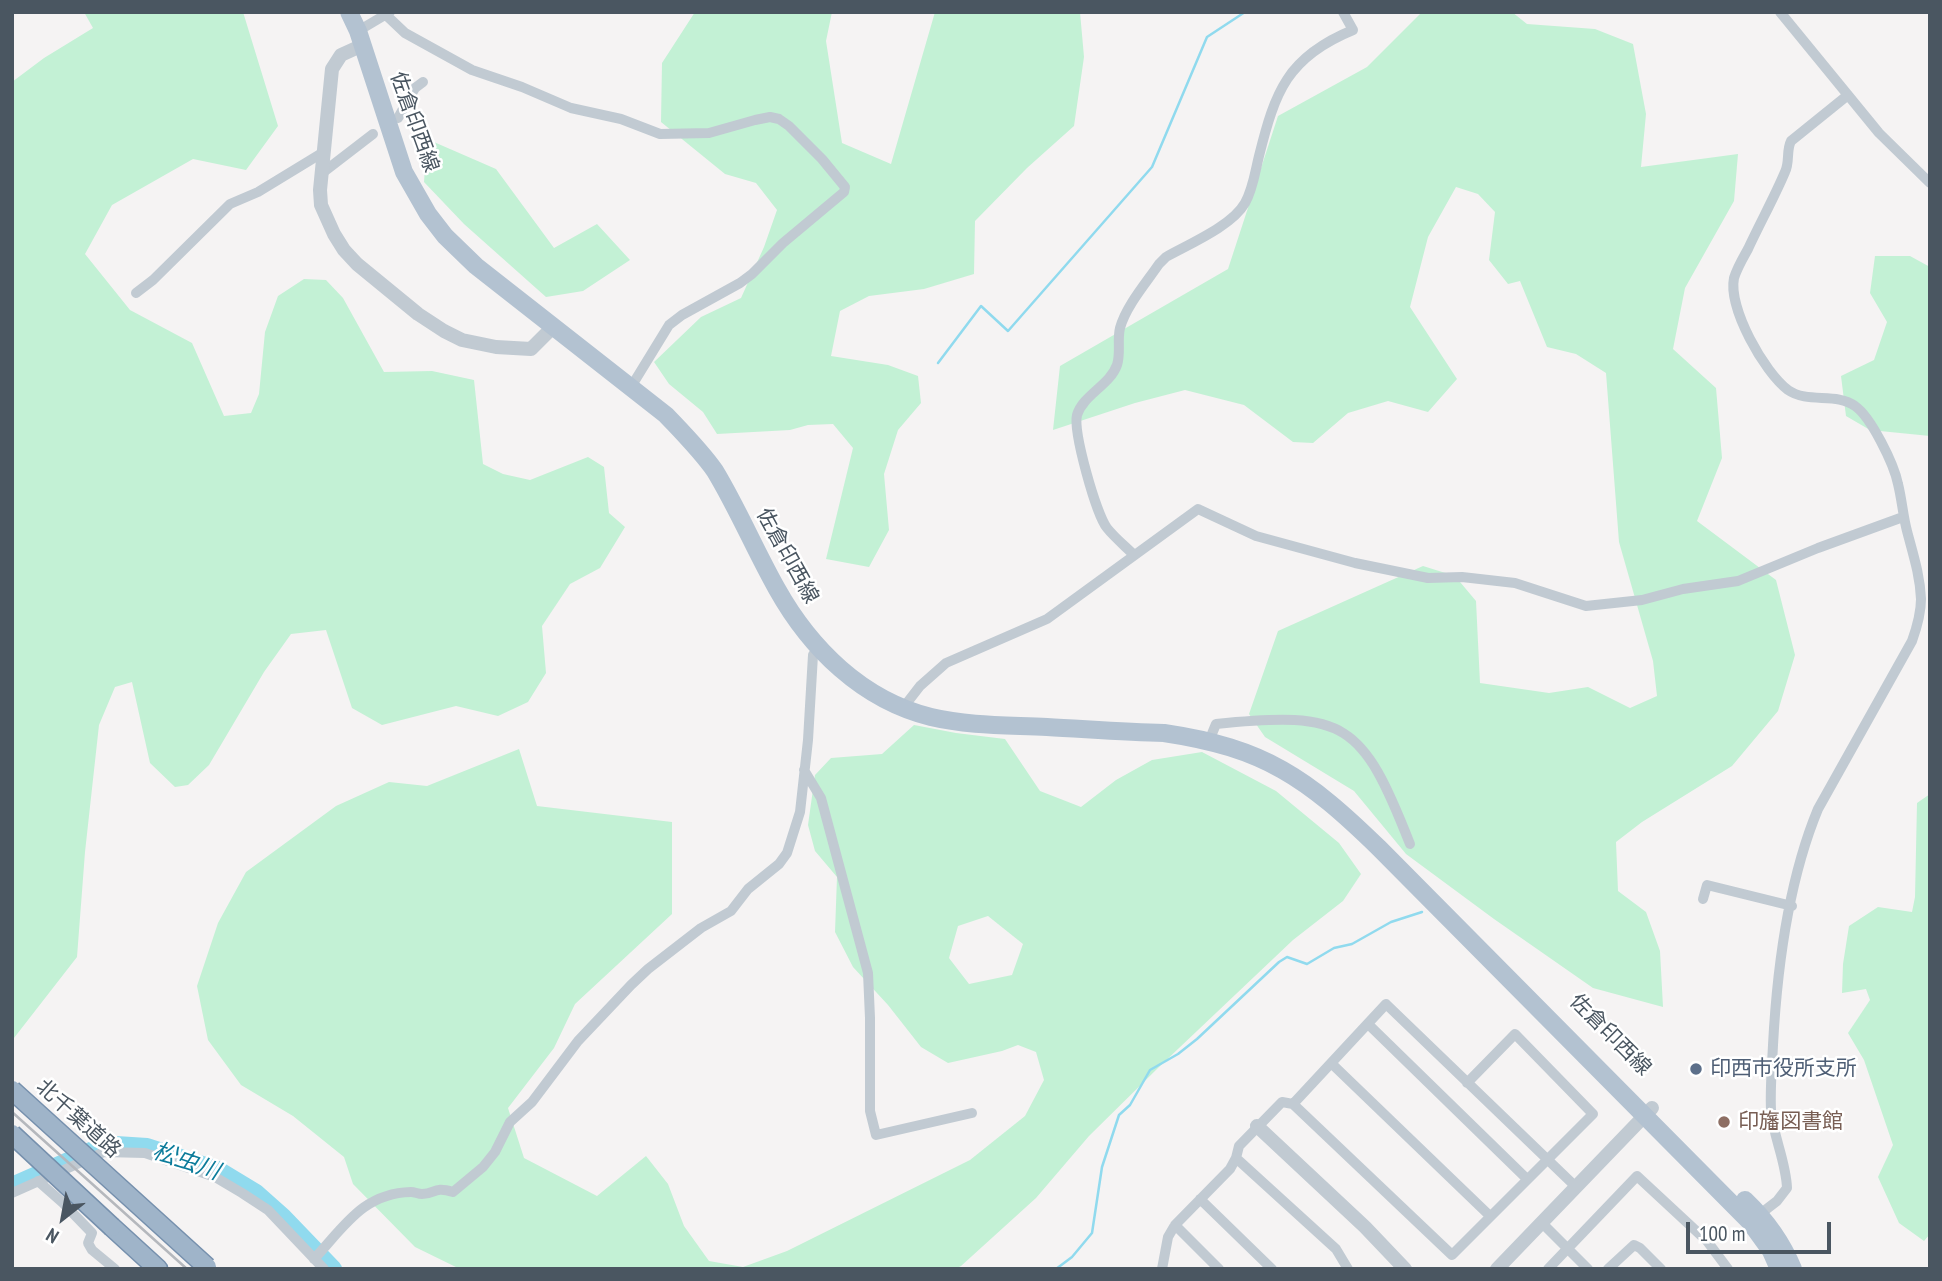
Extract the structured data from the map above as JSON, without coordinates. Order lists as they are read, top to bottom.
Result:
{
  "streets": {
    "highway": ["北千葉道路"],
    "main road": ["佐倉印西線"]
  },
  "water": ["松虫川"],
  "places": ["印西市役所支所", "印旛図書館"],
  "scale_bar": "100 m",
  "north": "bottom left"
}
